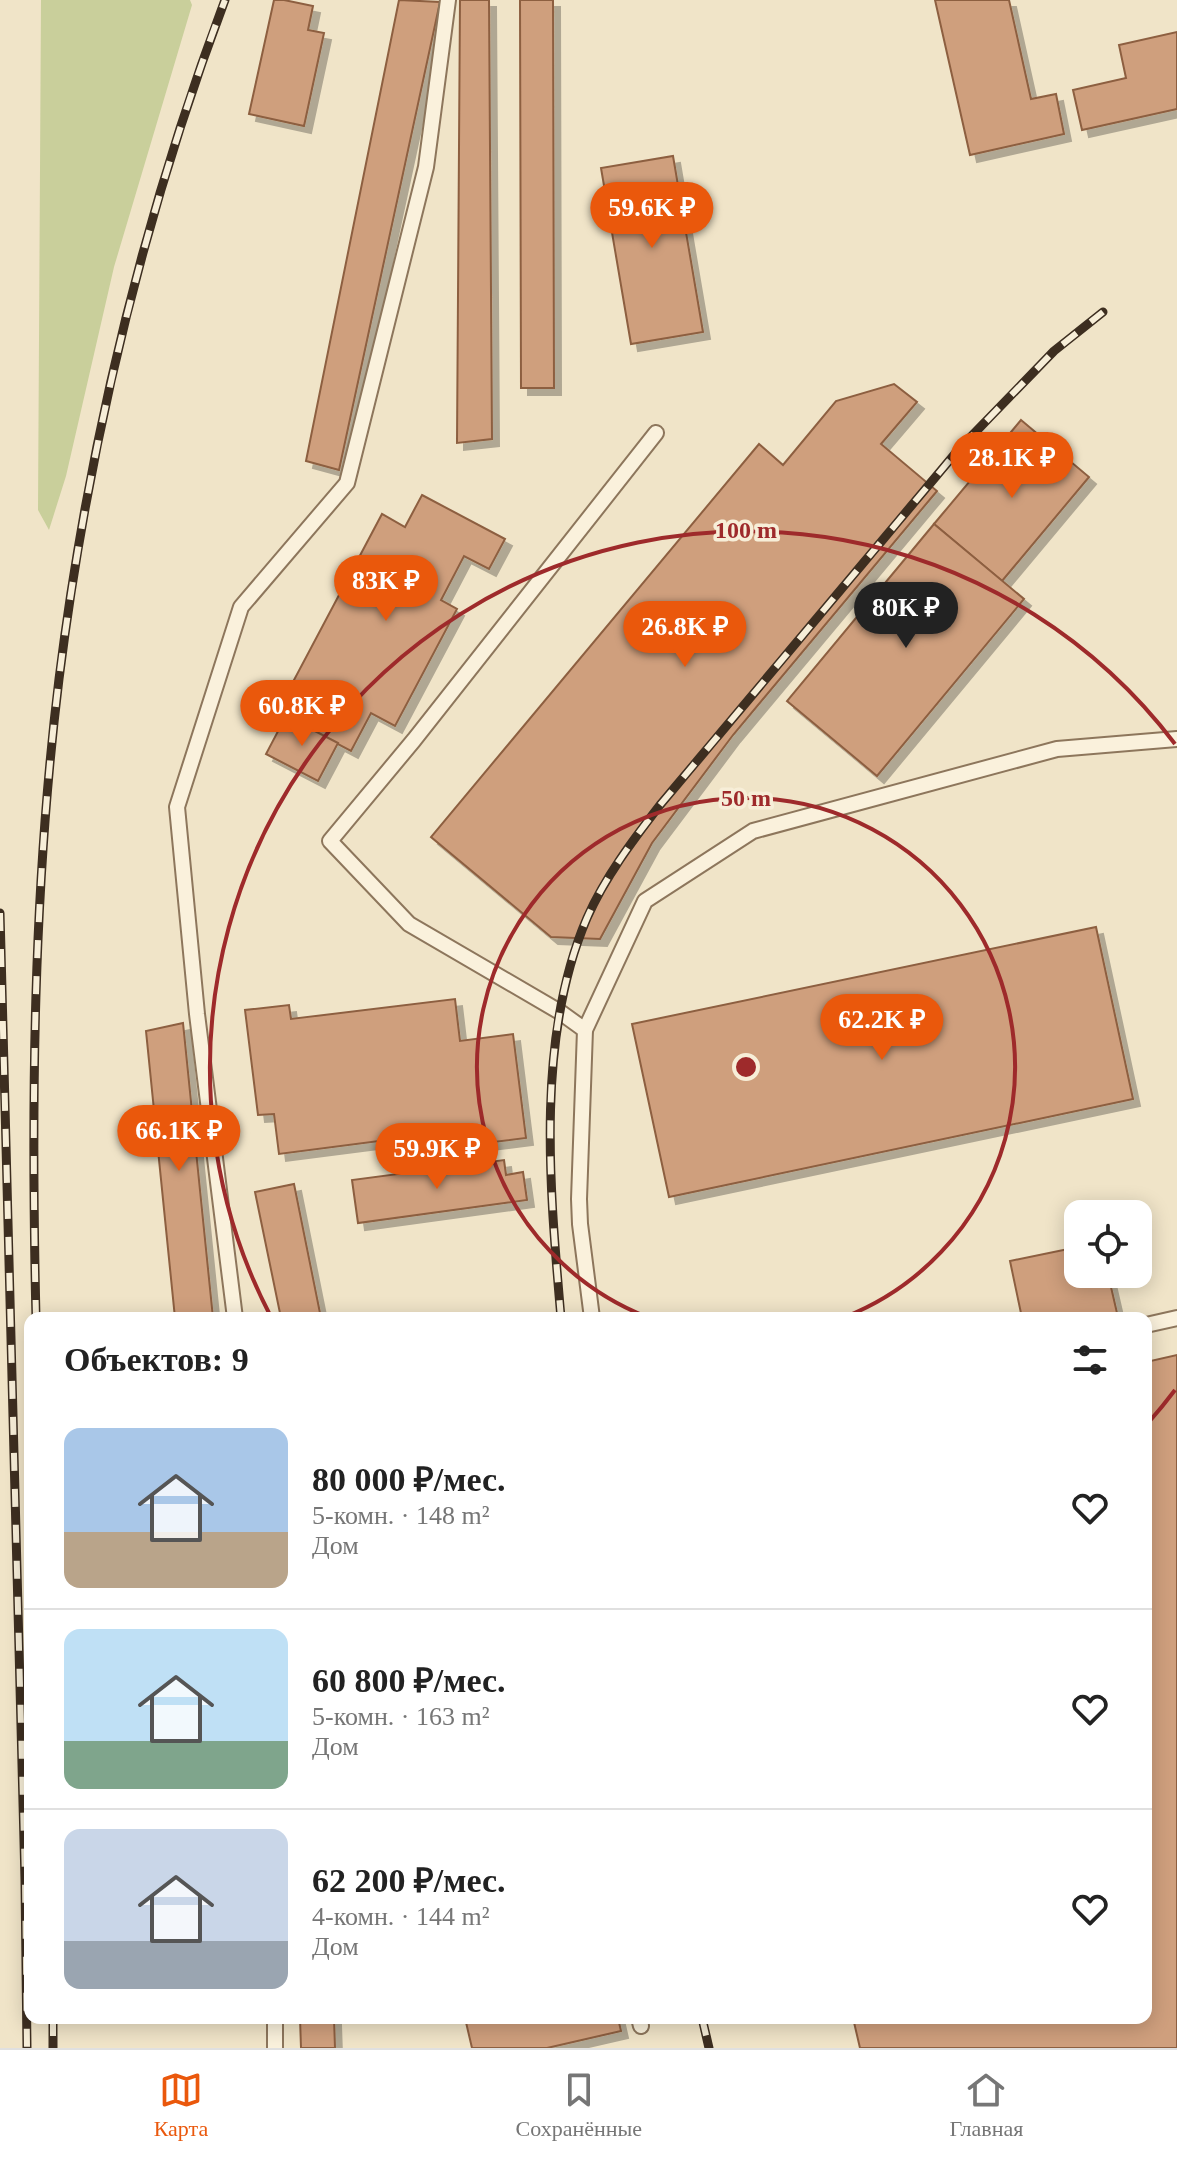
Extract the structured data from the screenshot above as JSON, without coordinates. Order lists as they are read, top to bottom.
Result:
{
  "page": {
    "price": [
      "59.6K ₽",
      "28.1K ₽",
      "83K ₽",
      "80K ₽",
      "26.8K ₽",
      "60.8K ₽",
      "62.2K ₽",
      "66.1K ₽",
      "59.9K ₽"
    ],
    "heading": "Объектов: 9",
    "list": [
      {
        "name": "80 000 ₽/мес.",
        "note": "5-комн. · 148 m² · Дом"
      },
      {
        "name": "60 800 ₽/мес.",
        "note": "5-комн. · 163 m² · Дом"
      },
      {
        "name": "62 200 ₽/мес.",
        "note": "4-комн. · 144 m² · Дом"
      }
    ],
    "tabs": ["Карта", "Сохранённые", "Главная"]
  },
  "rings": ["100 m", "50 m"]
}
